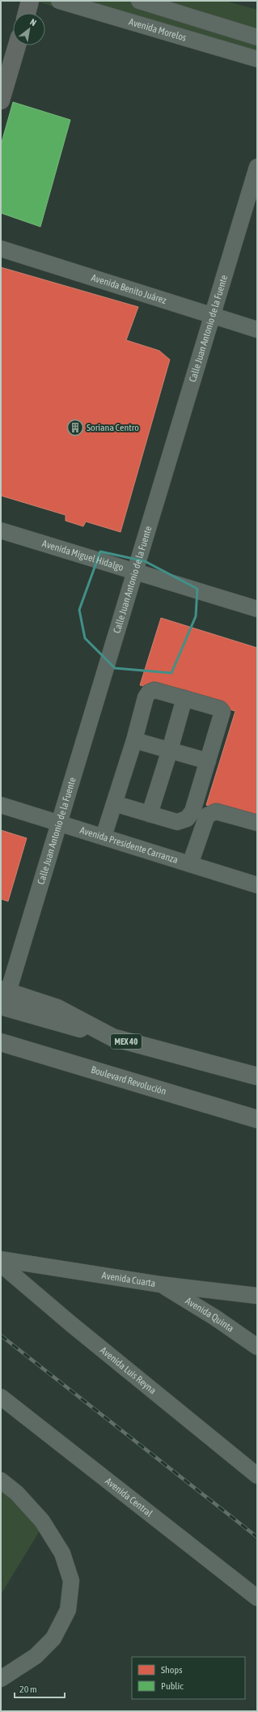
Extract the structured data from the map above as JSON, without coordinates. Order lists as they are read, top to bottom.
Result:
{
  "streets": {
    "main road": ["MEX 40", "Boulevard Revolución"],
    "street": [
      "Avenida Morelos",
      "Avenida Benito Juárez",
      "Calle Juan Antonio de la Fuente",
      "Avenida Miguel Hidalgo",
      "Avenida Presidente Carranza",
      "Avenida Cuarta",
      "Avenida Quinta",
      "Avenida Luis Reyna",
      "Avenida Central"
    ]
  },
  "crossings": [
    ["Avenida Benito Juárez", "Calle Juan Antonio de la Fuente"],
    ["Calle Juan Antonio de la Fuente", "Avenida Miguel Hidalgo"],
    ["Calle Juan Antonio de la Fuente", "Avenida Presidente Carranza"],
    ["Calle Juan Antonio de la Fuente", "MEX 40"],
    ["Avenida Cuarta", "Avenida Quinta"]
  ],
  "places": {
    "building": ["Soriana Centro"]
  },
  "legend": ["Shops", "Public"],
  "scale_bar": "20 m",
  "north": "top right"
}
